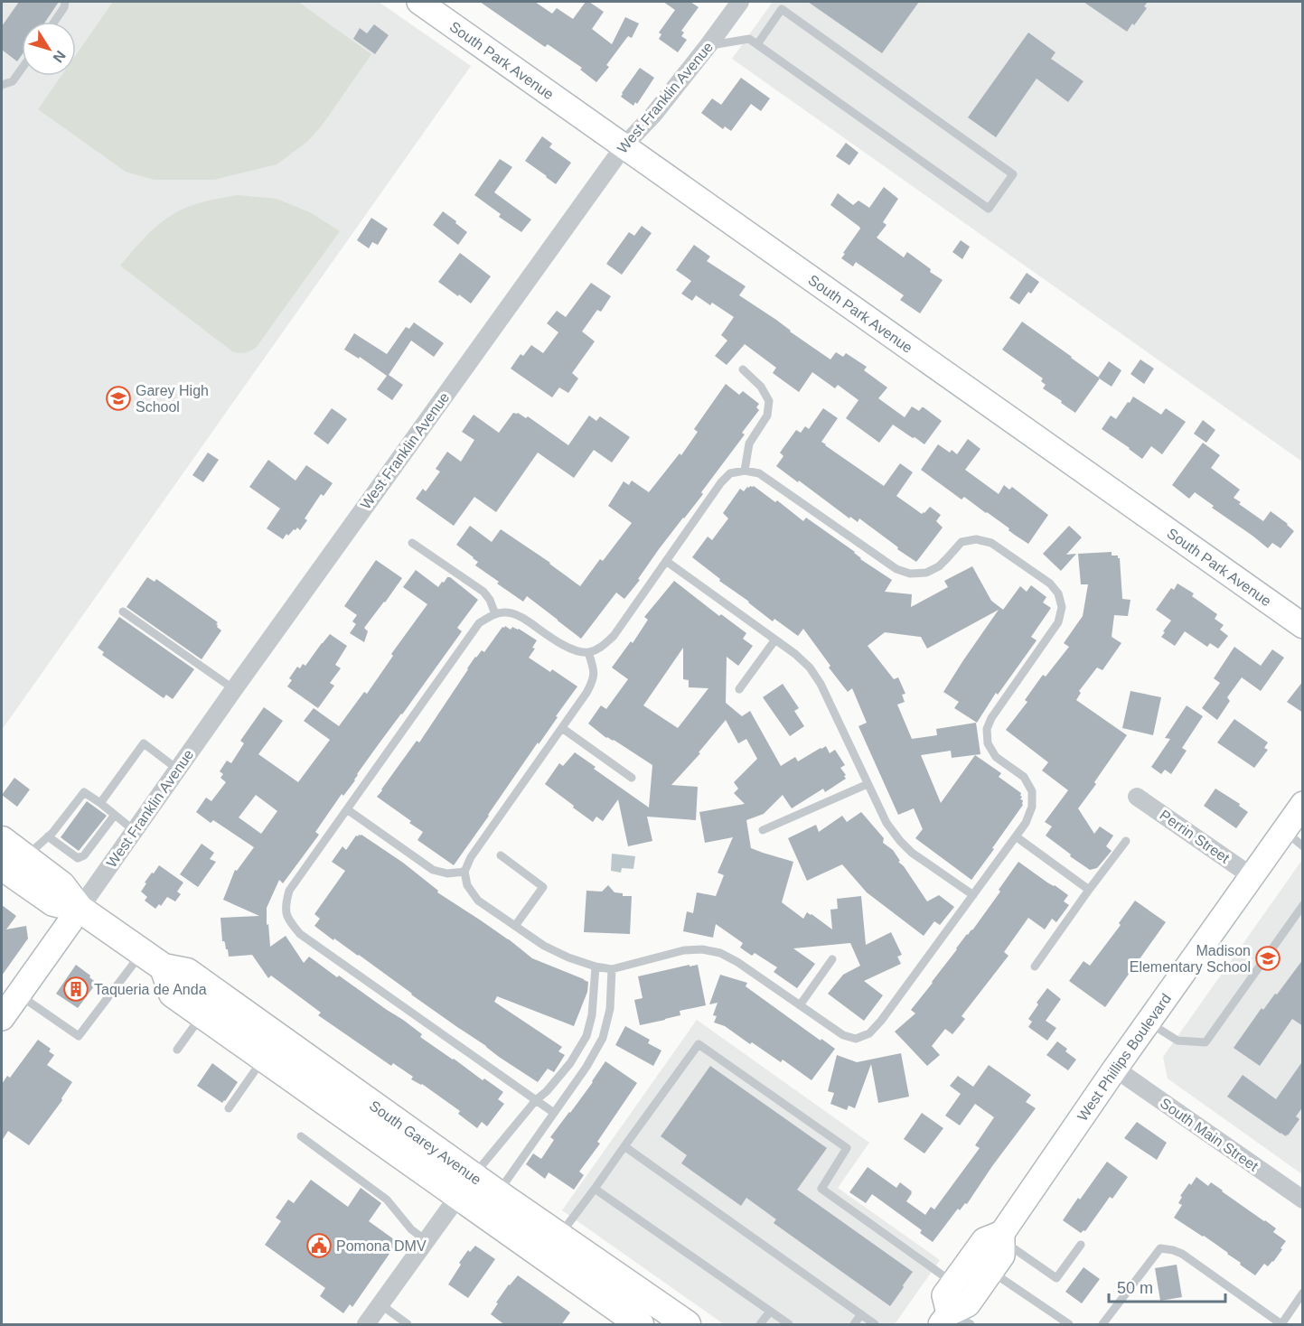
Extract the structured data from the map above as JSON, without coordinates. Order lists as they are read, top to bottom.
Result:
{
  "streets": {
    "main road": ["South Garey Avenue"],
    "street": [
      "South Park Avenue",
      "West Franklin Avenue",
      "Perrin Street",
      "West Phillips Boulevard",
      "South Main Street"
    ]
  },
  "crossings": [
    ["South Park Avenue", "West Franklin Avenue"],
    ["West Franklin Avenue", "South Garey Avenue"],
    ["Perrin Street", "West Phillips Boulevard"],
    ["West Phillips Boulevard", "South Main Street"]
  ],
  "places": {
    "school or university": ["Garey High School", "Madison Elementary School"],
    "building": ["Taqueria de Anda"],
    "public building": ["Pomona DMV"]
  },
  "scale_bar": "50 m",
  "north": "bottom right"
}
